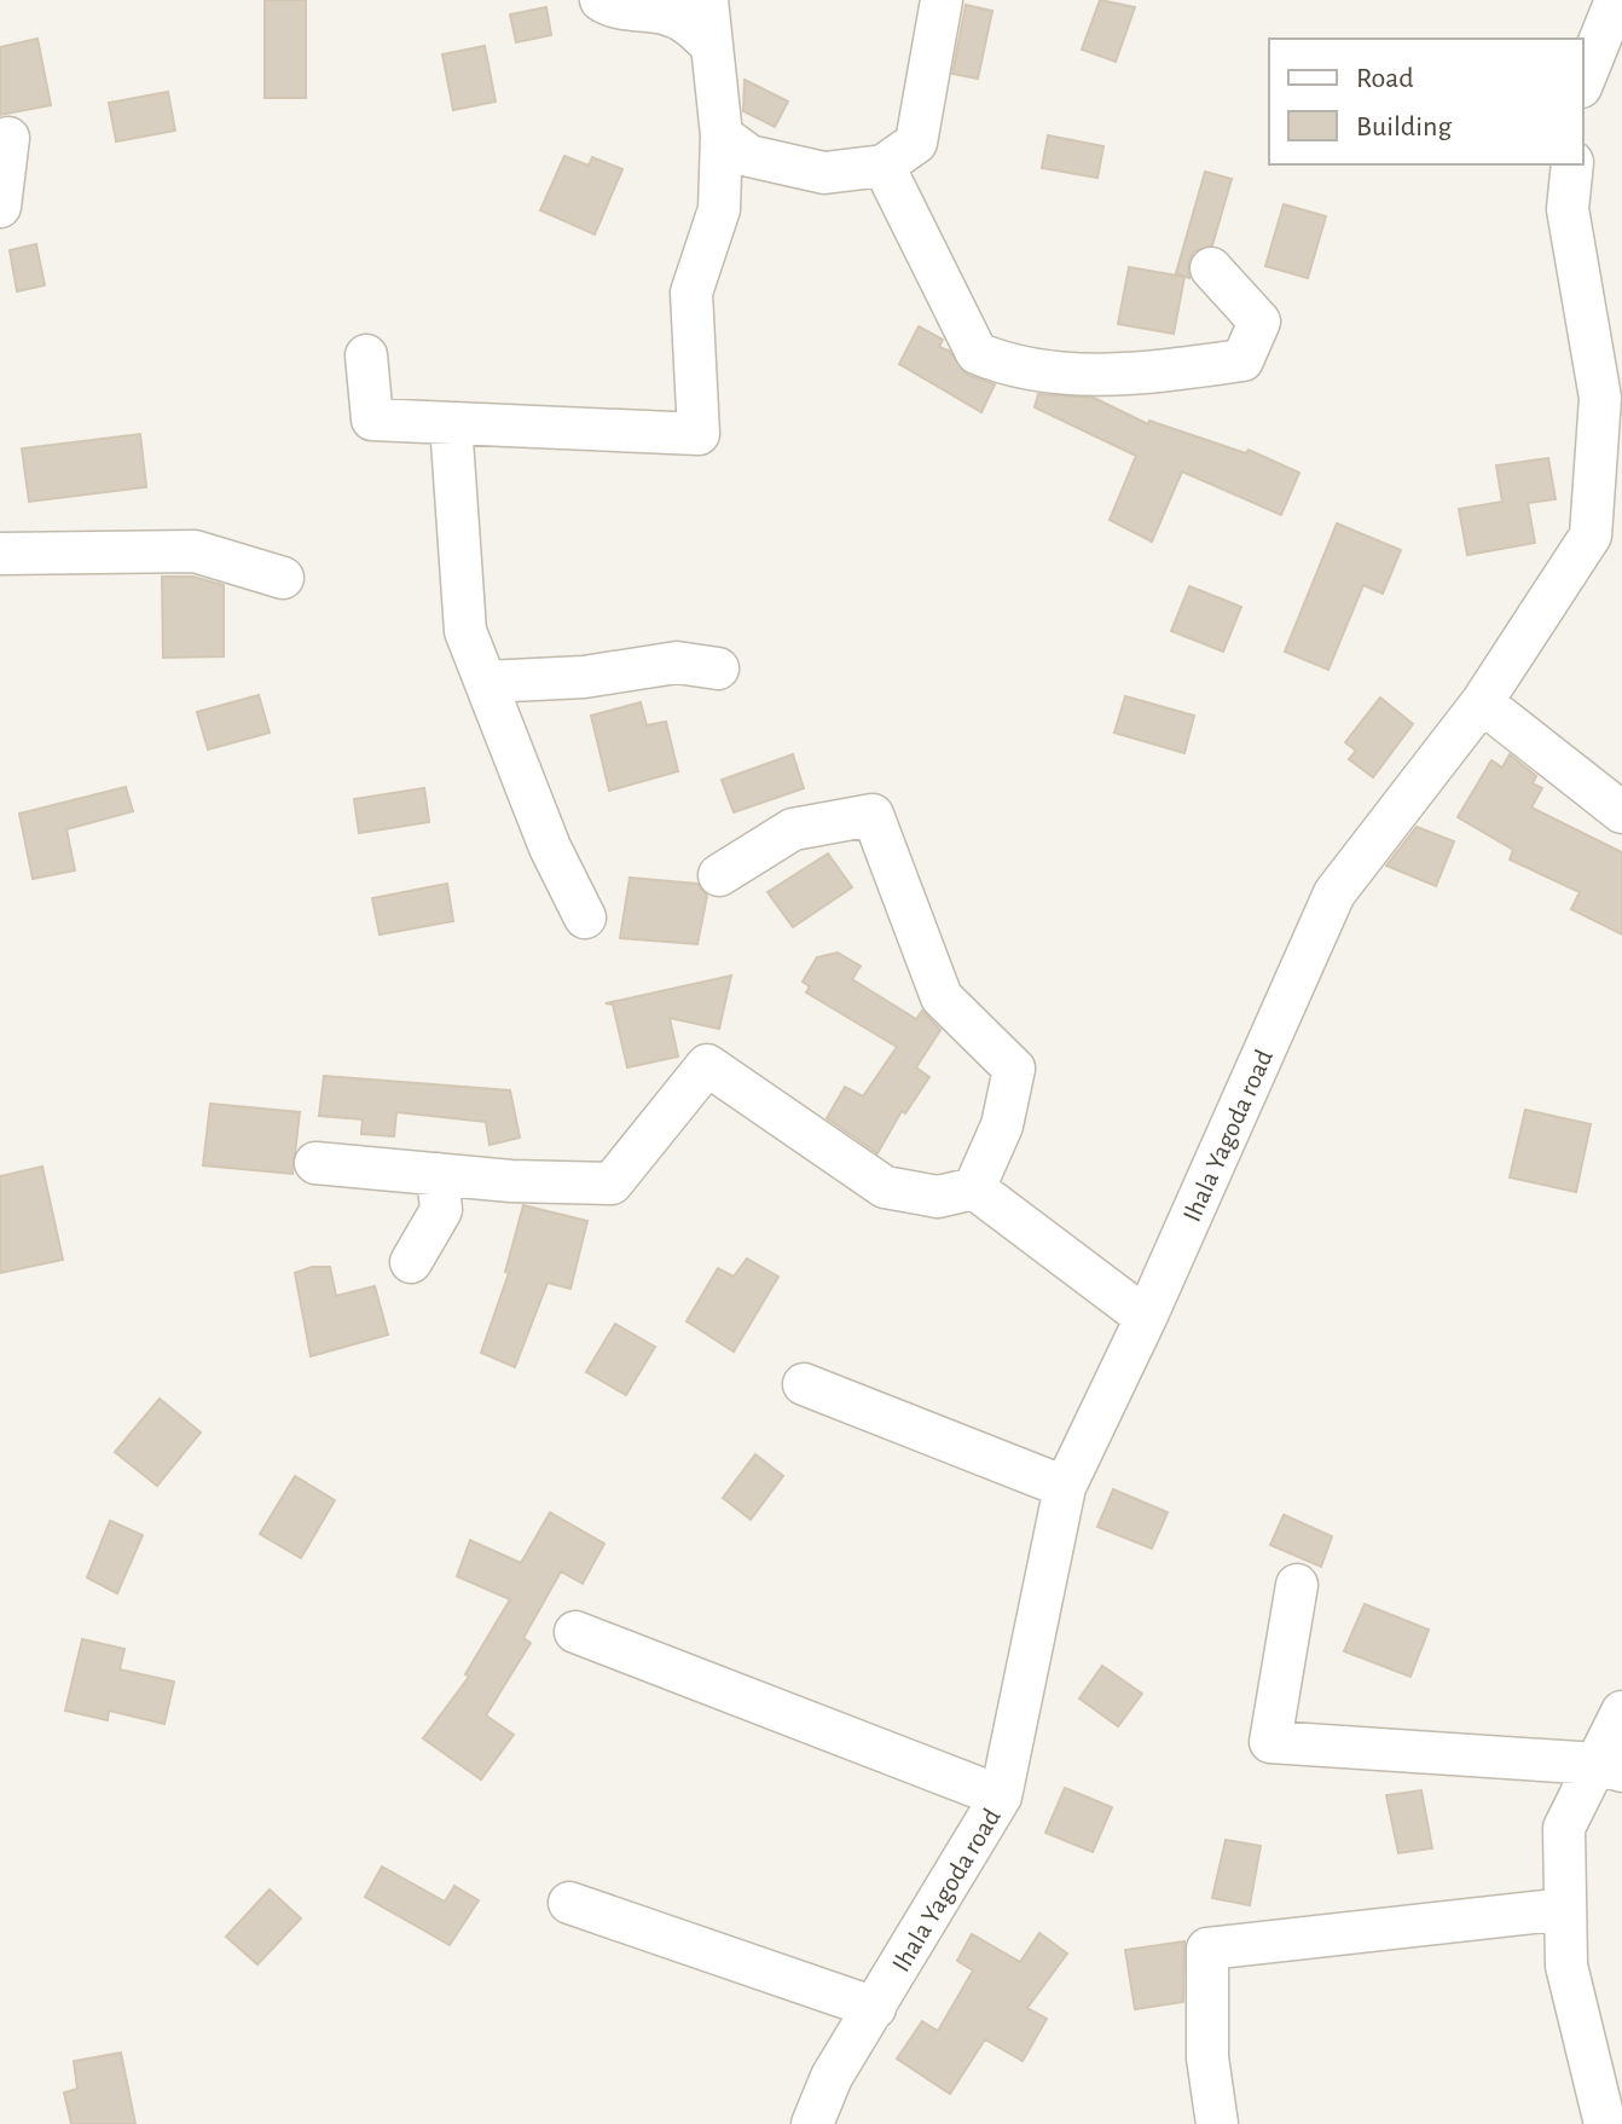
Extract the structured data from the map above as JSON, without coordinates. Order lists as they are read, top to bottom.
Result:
{
  "streets": {
    "street": ["Ihala Yagoda road"]
  },
  "legend": ["Road", "Building"]
}
